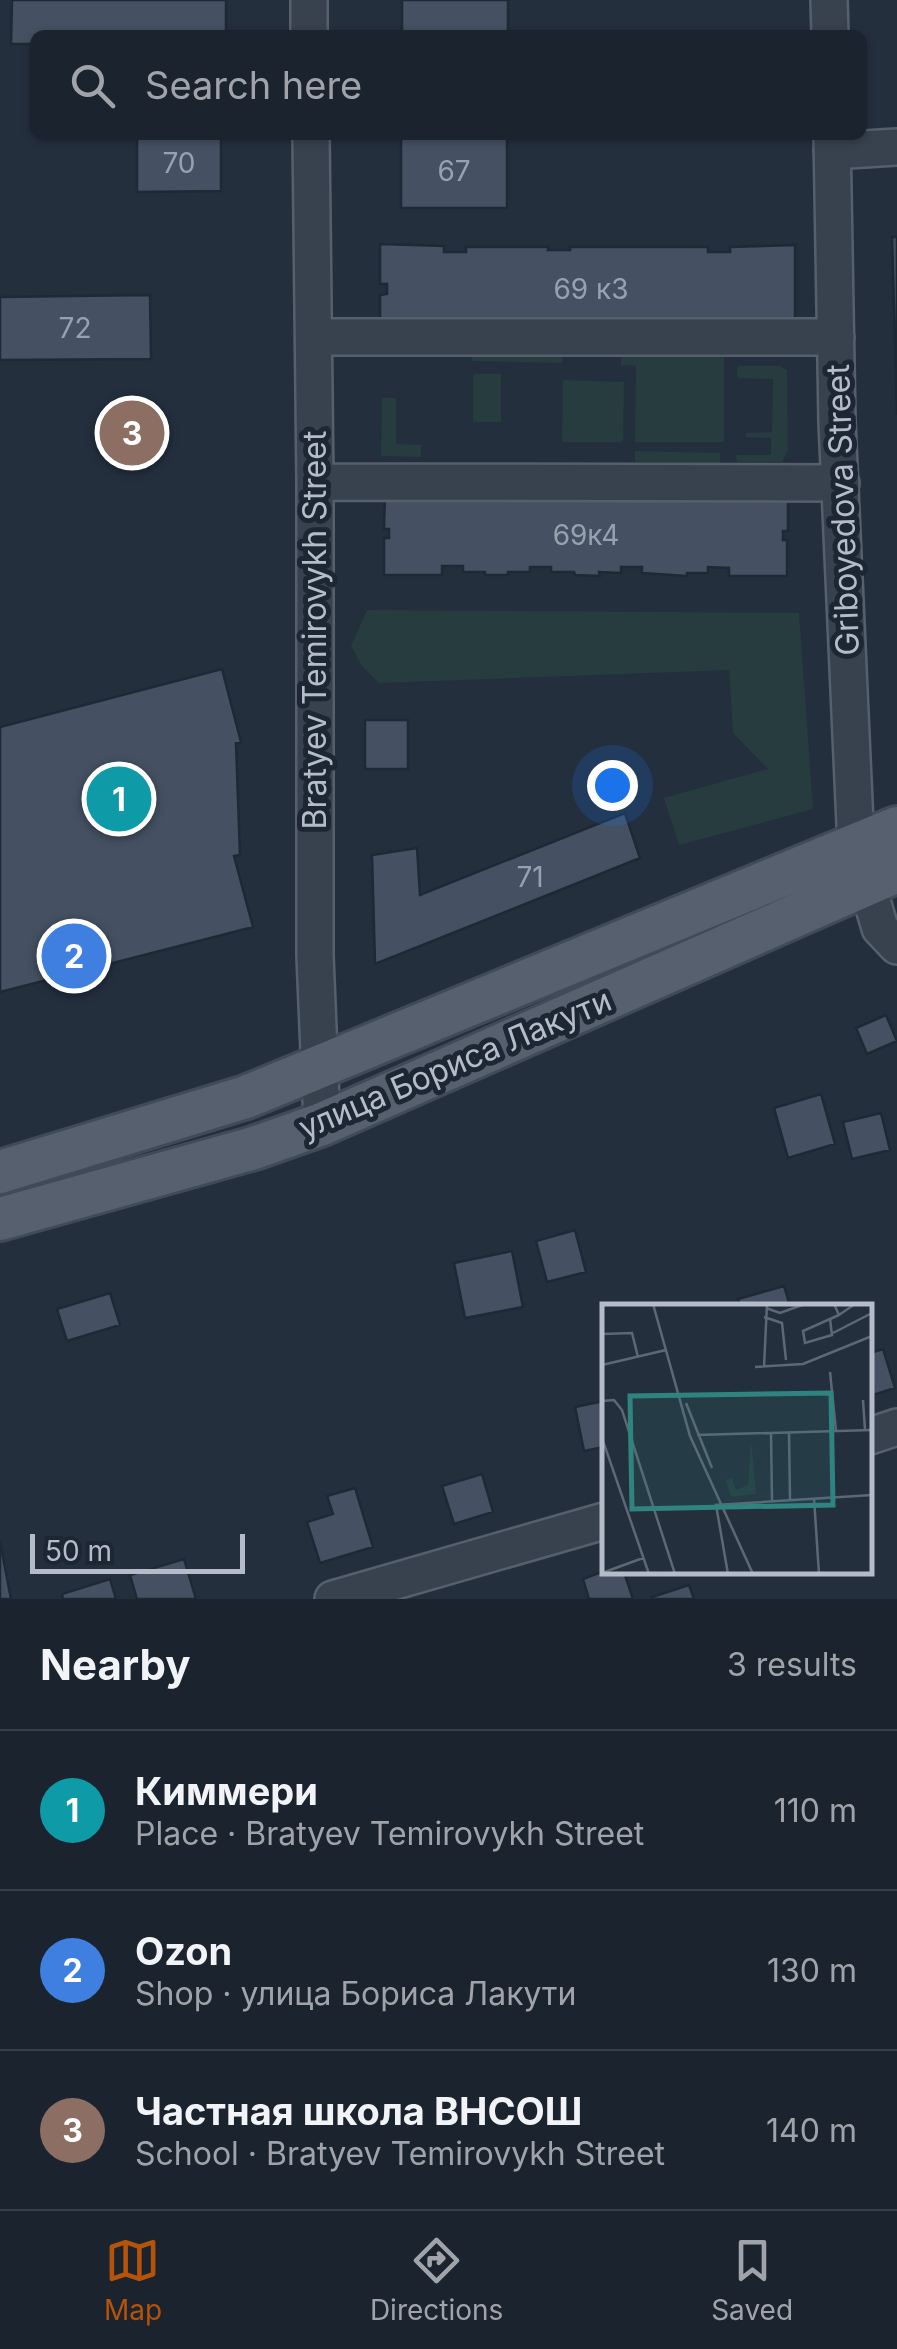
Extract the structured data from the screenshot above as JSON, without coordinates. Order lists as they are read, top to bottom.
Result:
{
  "streets": {
    "main road": ["улица Бориса Лакути"],
    "street": ["Griboyedova Street", "Bratyev Temirovykh Street"]
  },
  "crossings": [
    ["Griboyedova Street", "улица Бориса Лакути"],
    ["Bratyev Temirovykh Street", "улица Бориса Лакути"]
  ],
  "house_numbers": [
    "70",
    "67",
    "69 к3",
    "72",
    "69к4",
    "71"
  ],
  "scale_bar": "50 m",
  "page": {
    "search": "Search here",
    "pins": ["3", "1", "2"],
    "scale": "50 m",
    "heading": ["Nearby", "3 results"],
    "list": [
      {
        "mark": "1",
        "name": "Киммери",
        "note": "Place · Bratyev Temirovykh Street",
        "value": "110 m"
      },
      {
        "mark": "2",
        "name": "Ozon",
        "note": "Shop · улица Бориса Лакути",
        "value": "130 m"
      },
      {
        "mark": "3",
        "name": "Частная школа ВНСОШ",
        "note": "School · Bratyev Temirovykh Street",
        "value": "140 m"
      }
    ],
    "nav": ["Map", "Directions", "Saved"]
  }
}
